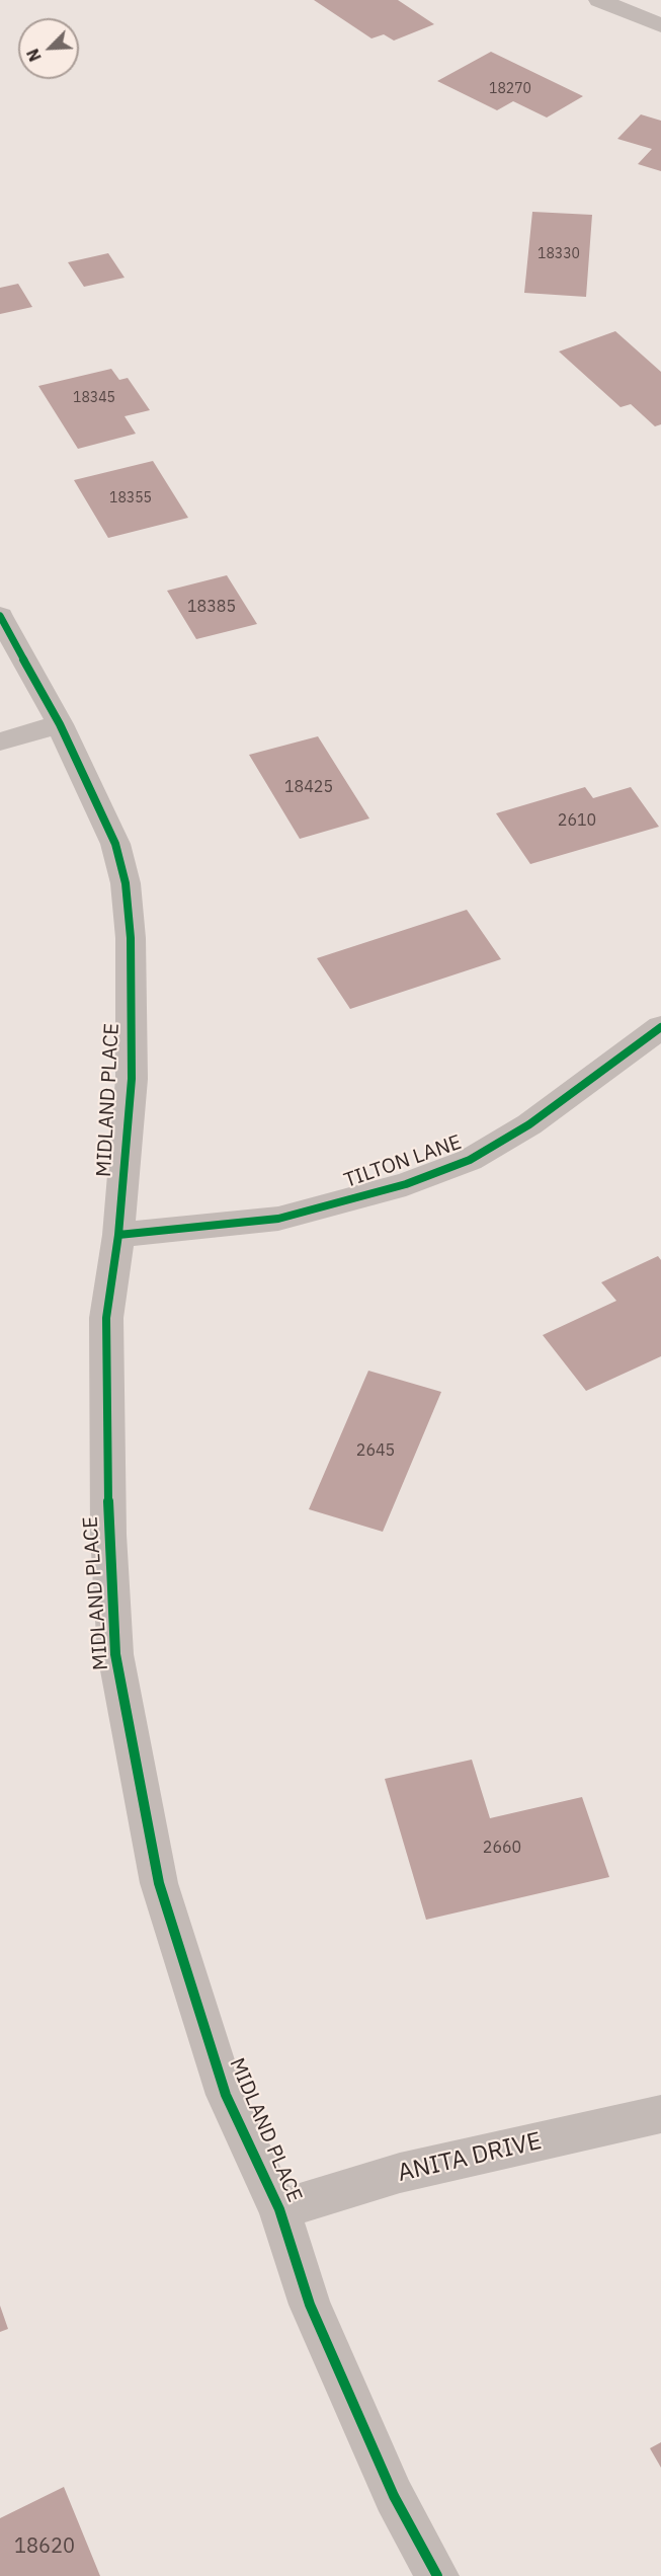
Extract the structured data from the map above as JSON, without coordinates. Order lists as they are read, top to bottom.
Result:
{
  "streets": {
    "street": ["MIDLAND PLACE", "TILTON LANE", "ANITA DRIVE"]
  },
  "crossings": [
    ["MIDLAND PLACE", "TILTON LANE"],
    ["MIDLAND PLACE", "ANITA DRIVE"]
  ],
  "house_numbers": [
    "18270",
    "18330",
    "18345",
    "18355",
    "18385",
    "18425",
    "2610",
    "2645",
    "2660",
    "18620"
  ],
  "north": "bottom left"
}
